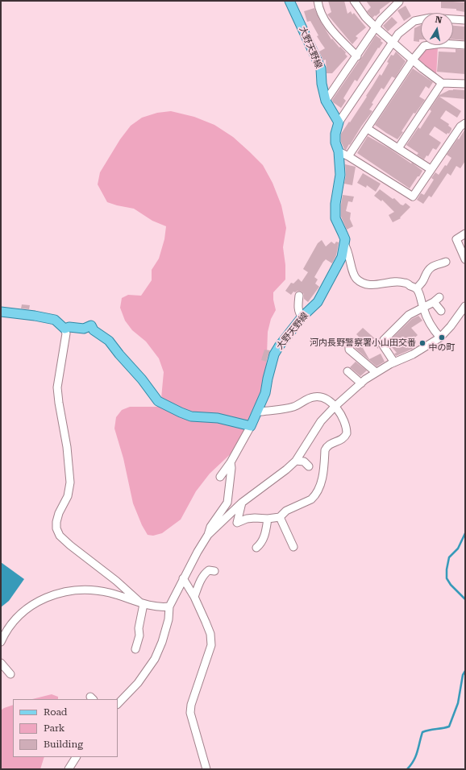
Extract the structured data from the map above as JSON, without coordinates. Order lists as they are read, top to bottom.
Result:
{
  "streets": {
    "main road": ["大野天野線"]
  },
  "places": ["中の町", "河内長野警察署小山田交番"],
  "legend": ["Road", "Park", "Building"],
  "north": "top"
}
